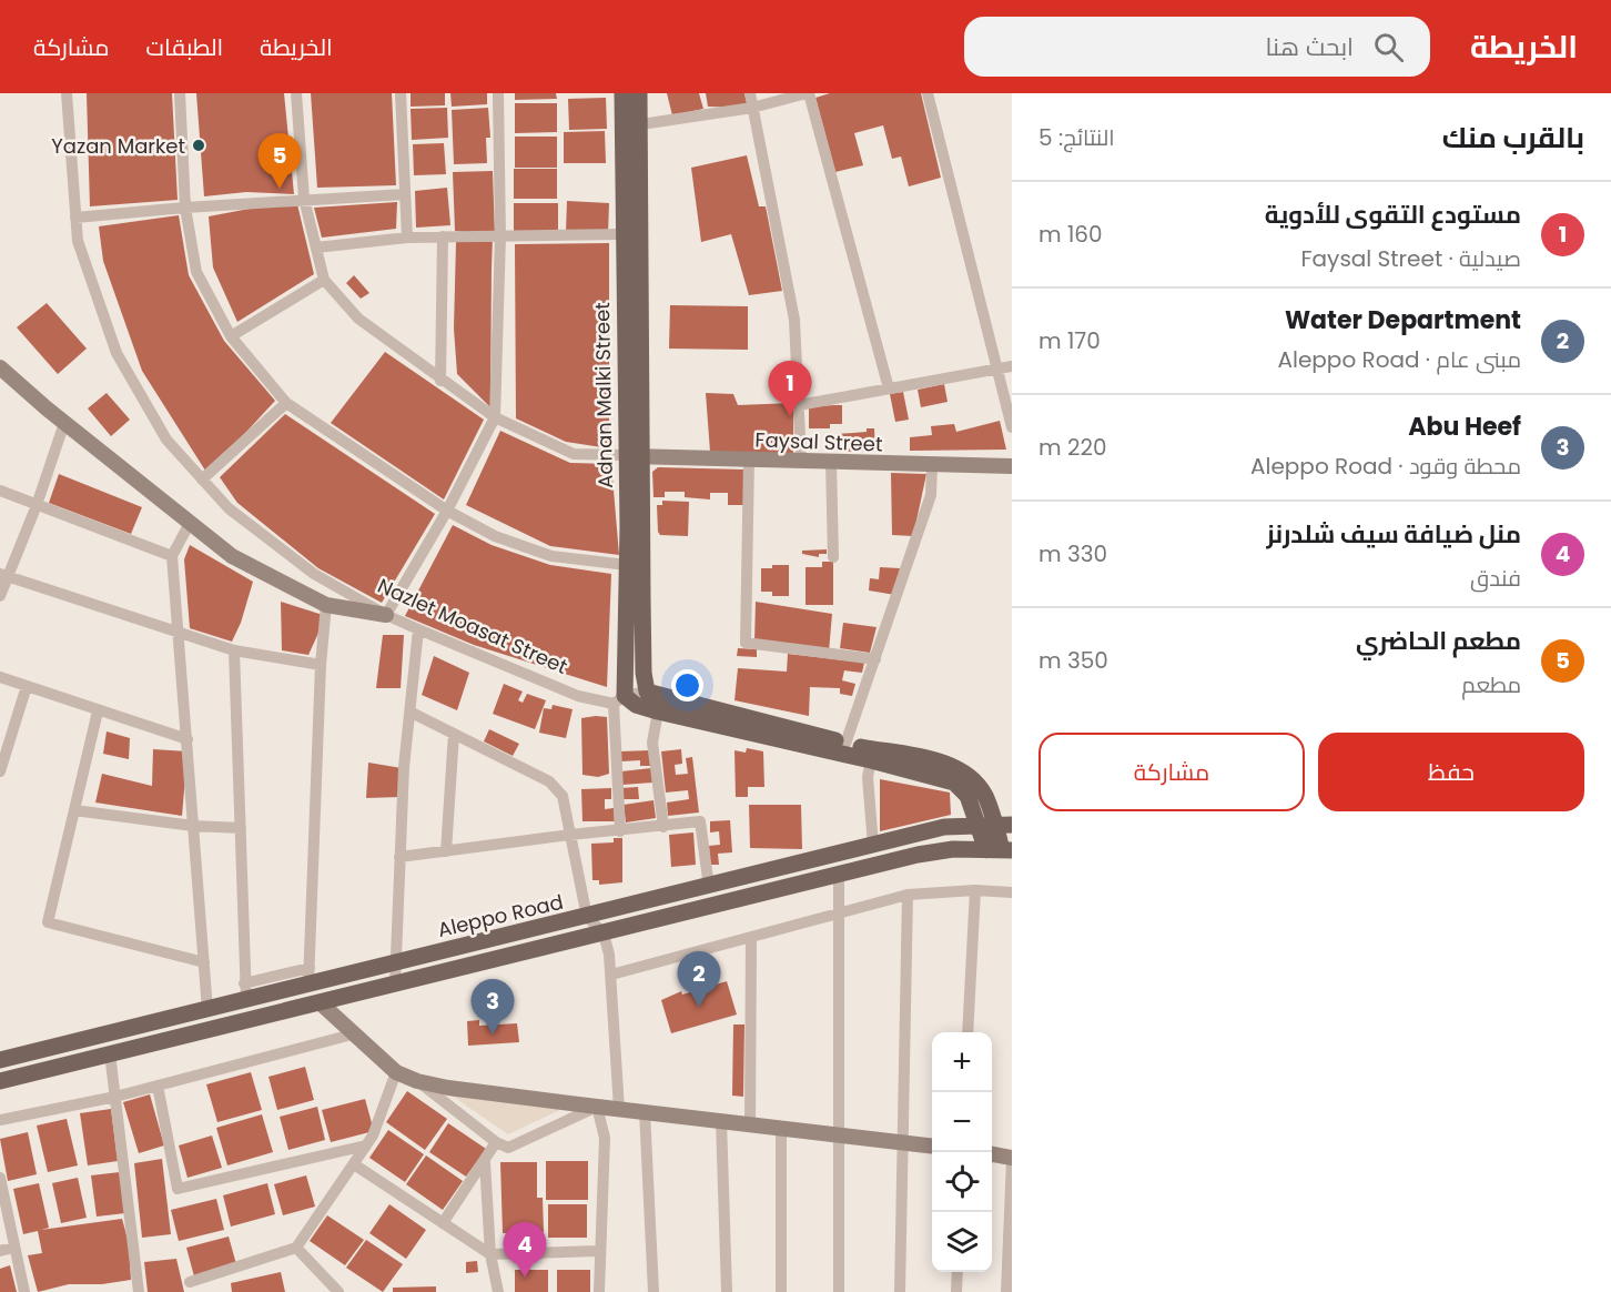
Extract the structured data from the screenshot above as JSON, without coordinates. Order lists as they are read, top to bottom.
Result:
{
  "streets": {
    "main road": ["Adnan Malki Street", "Nazlet Moasat Street", "Aleppo Road"],
    "street": ["Faysal Street"]
  },
  "crossings": [
    ["Adnan Malki Street", "Faysal Street"],
    ["Adnan Malki Street", "Nazlet Moasat Street"],
    ["Nazlet Moasat Street", "Aleppo Road"]
  ],
  "places": ["Yazan Market"],
  "page": {
    "header": "الخريطة",
    "search": "ابحث هنا",
    "nav": ["الخريطة", "الطبقات", "مشاركة"],
    "heading": ["بالقرب منك", "النتائج: 5"],
    "pins": [
      "5",
      "1",
      "2",
      "3",
      "4"
    ],
    "list": [
      {
        "mark": "1",
        "name": "مستودع التقوى للأدوية",
        "note": "صيدلية · Faysal Street",
        "value": "160 m"
      },
      {
        "mark": "2",
        "name": "Water Department",
        "note": "مبنى عام · Aleppo Road",
        "value": "170 m"
      },
      {
        "mark": "3",
        "name": "Abu Heef",
        "note": "محطة وقود · Aleppo Road",
        "value": "220 m"
      },
      {
        "mark": "4",
        "name": "منل ضيافة سيف شلدرنز",
        "note": "فندق",
        "value": "330 m"
      },
      {
        "mark": "5",
        "name": "مطعم الحاضري",
        "note": "مطعم",
        "value": "350 m"
      }
    ],
    "buttons": ["حفظ", "مشاركة"],
    "map_buttons": ["+", "−"]
  }
}
